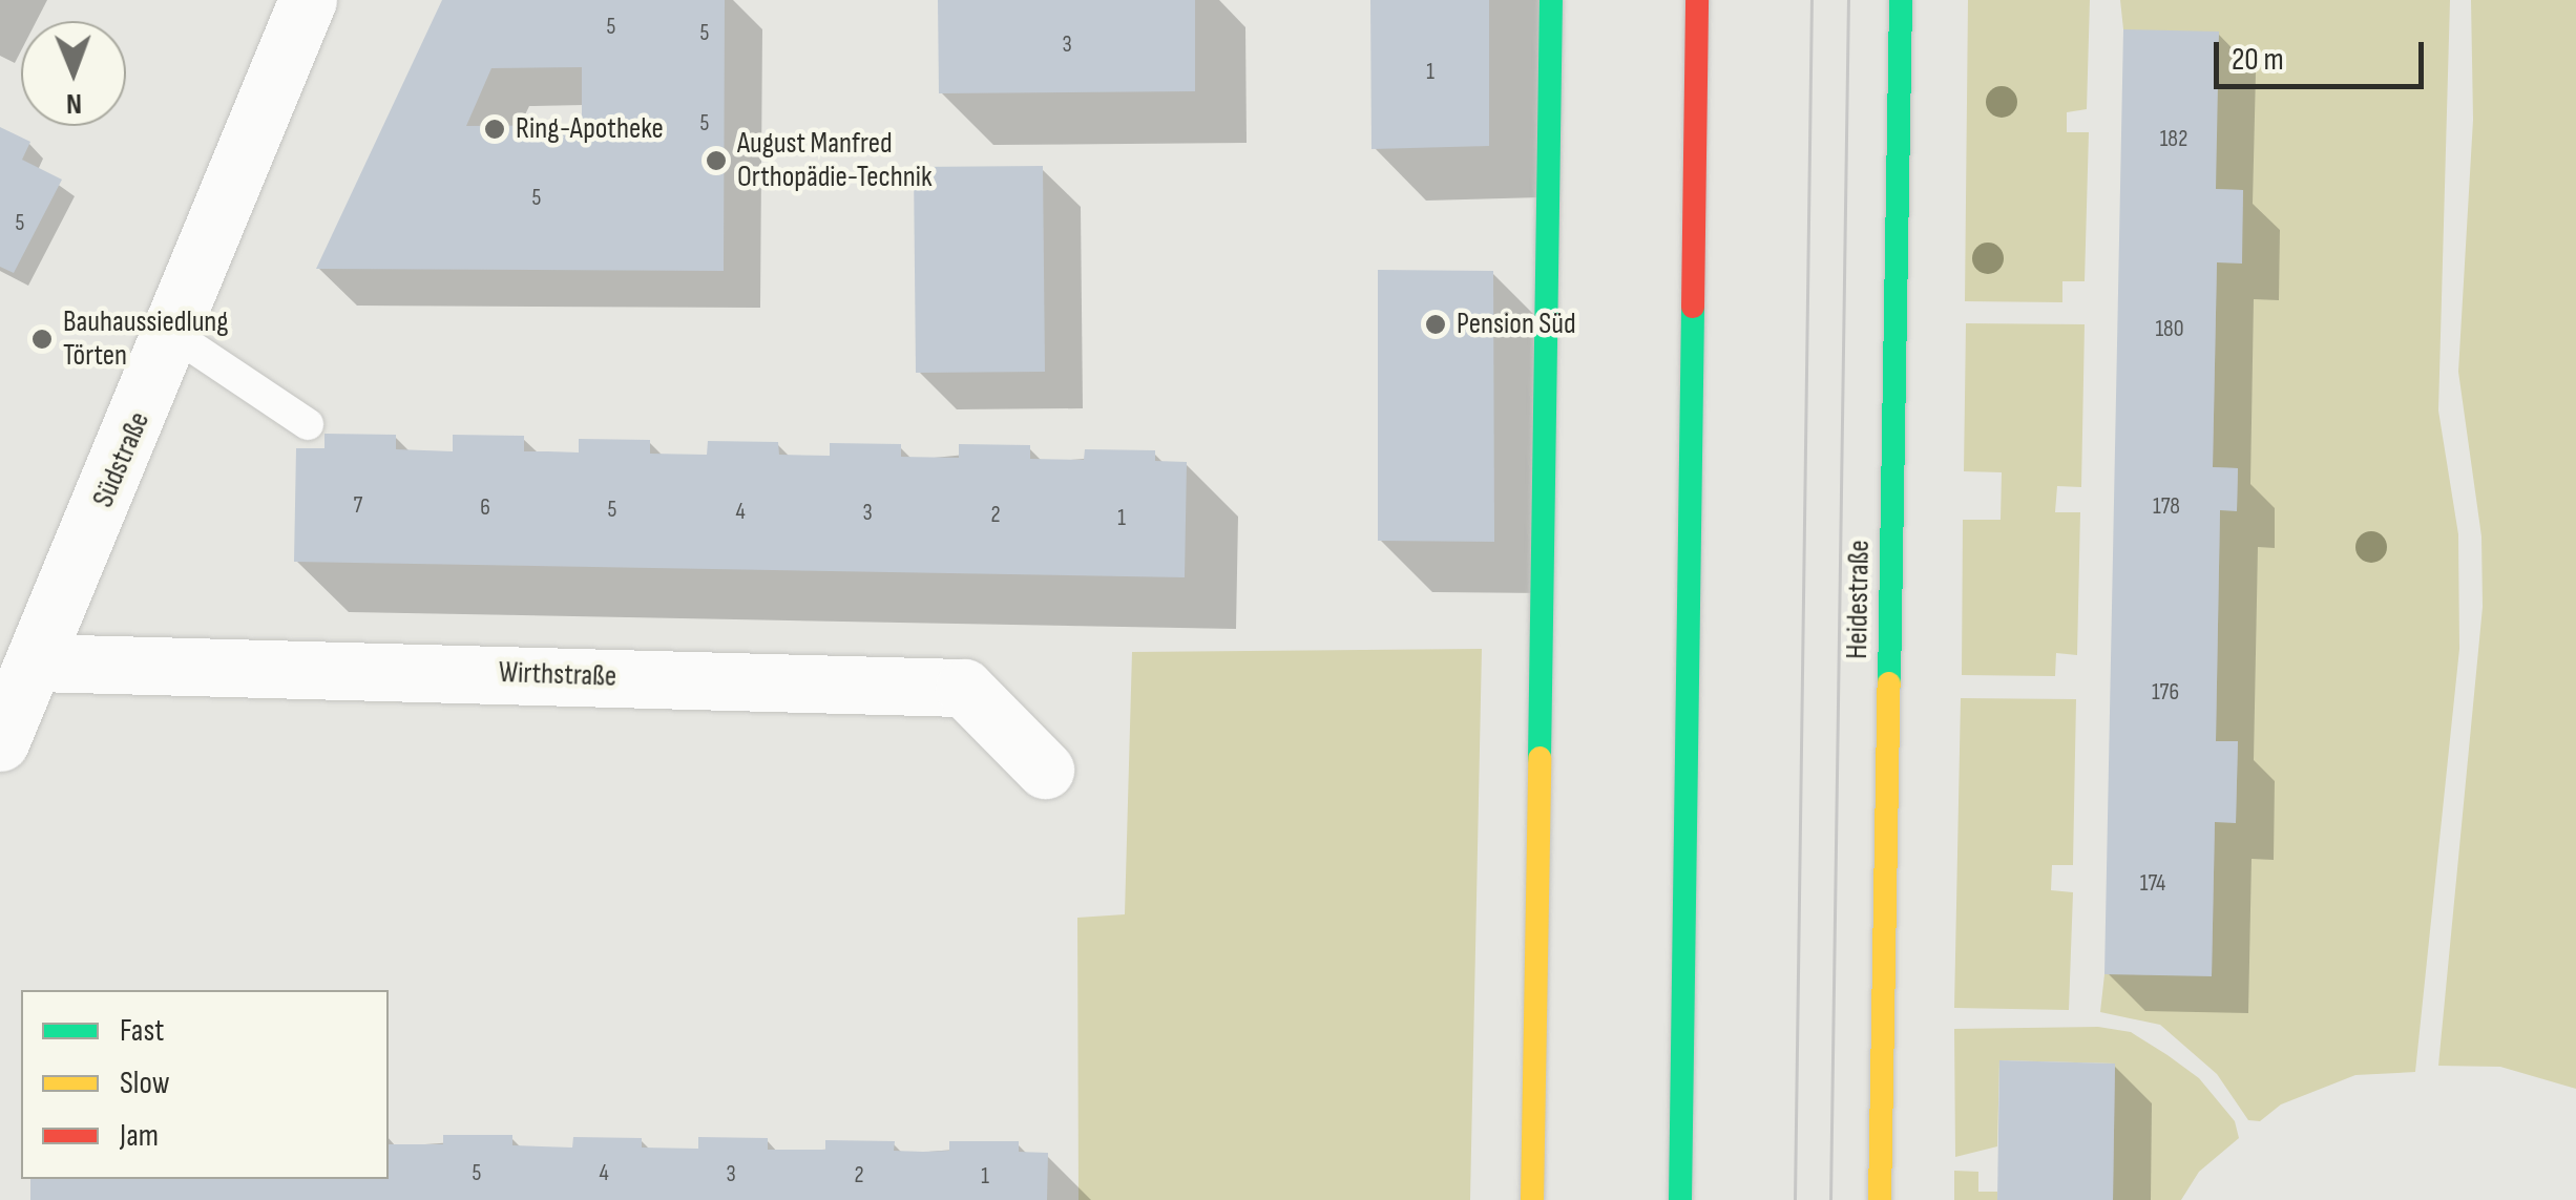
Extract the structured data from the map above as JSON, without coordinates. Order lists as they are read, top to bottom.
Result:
{
  "streets": {
    "street": ["Südstraße", "Heidestraße", "Wirthstraße"]
  },
  "crossings": [
    ["Südstraße", "Wirthstraße"]
  ],
  "places": [
    "Ring-Apotheke",
    "August Manfred Orthopädie-Technik",
    "Pension Süd",
    "Bauhaussiedlung Törten"
  ],
  "house_numbers": [
    "5",
    "5",
    "3",
    "1",
    "5",
    "182",
    "5",
    "5",
    "180",
    "7",
    "178",
    "6",
    "5",
    "4",
    "3",
    "2",
    "1",
    "176",
    "174",
    "5",
    "4",
    "3",
    "2",
    "1"
  ],
  "legend": ["Fast", "Slow", "Jam"],
  "scale_bar": "20 m",
  "north": "bottom"
}
